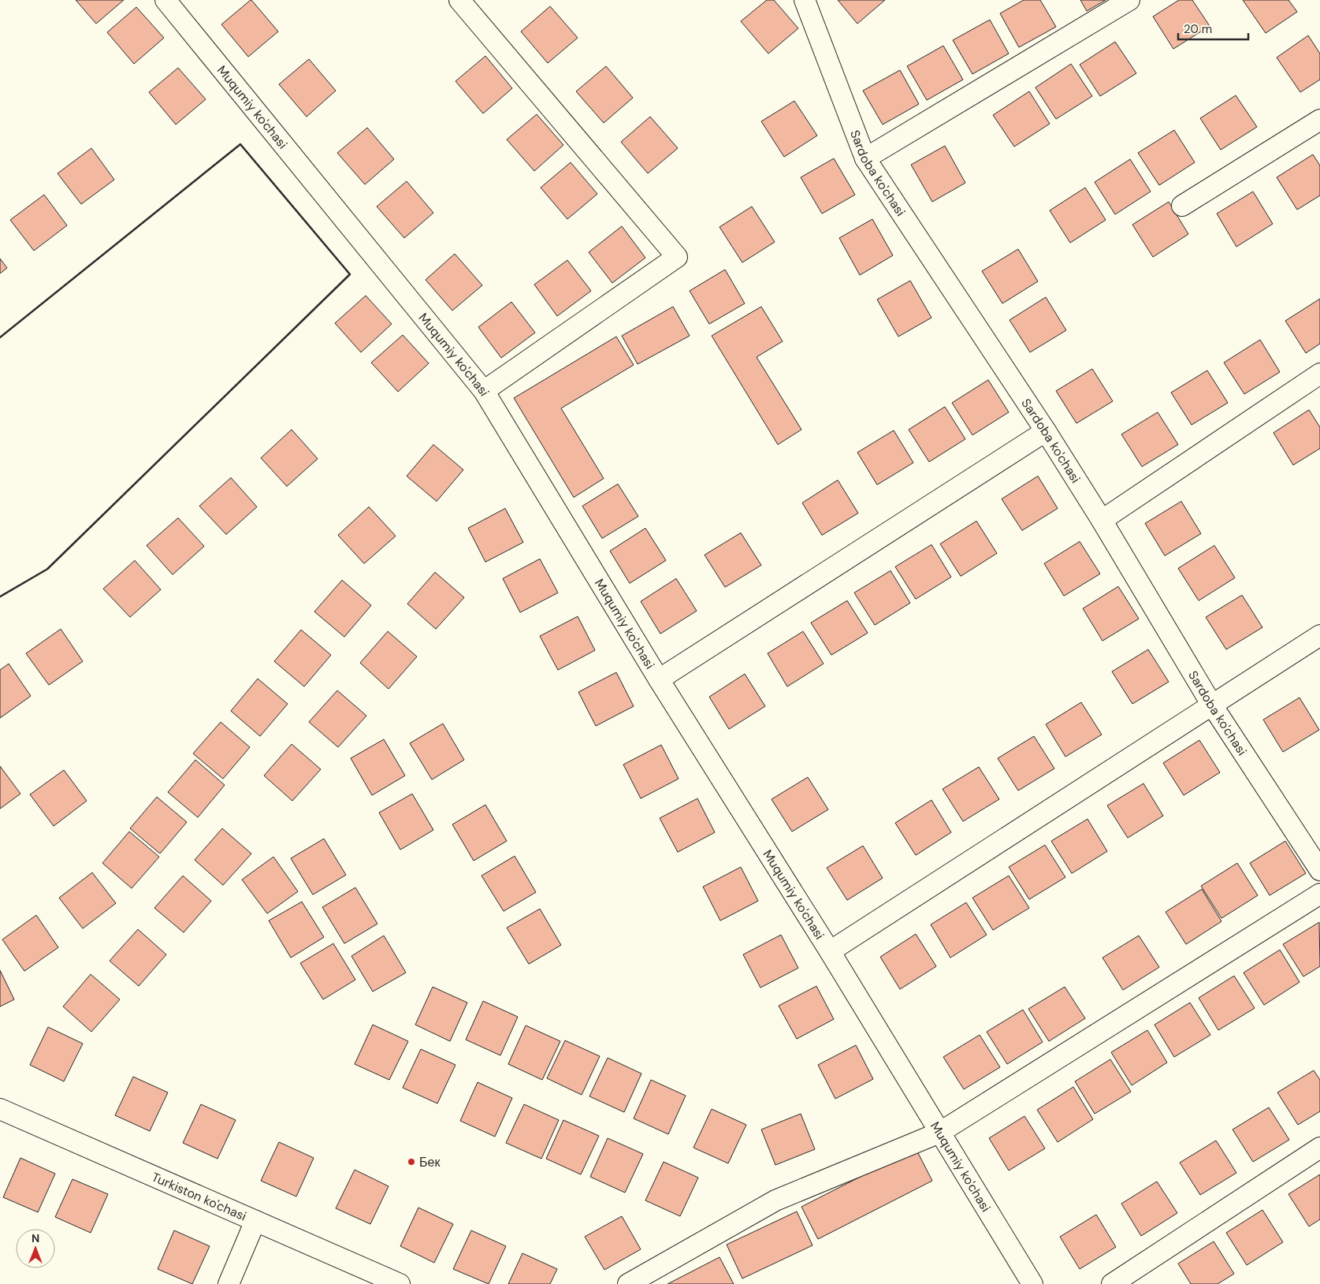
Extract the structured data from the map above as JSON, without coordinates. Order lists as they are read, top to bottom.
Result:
{
  "streets": {
    "street": ["Muqumiy ko'chasi", "Sardoba ko'chasi", "Turkiston ko'chasi"]
  },
  "places": ["Бек"],
  "scale_bar": "20 m",
  "north": "top"
}
